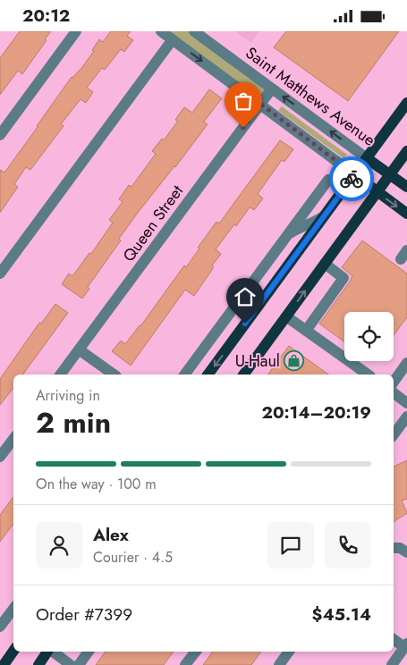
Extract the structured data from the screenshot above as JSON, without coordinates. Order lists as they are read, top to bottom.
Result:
{
  "streets": {
    "main road": ["Saint Matthews Avenue"],
    "street": ["Queen Street"]
  },
  "crossings": [
    ["Saint Matthews Avenue", "Queen Street"]
  ],
  "places": {
    "shop": ["U-Haul"]
  },
  "page": {
    "status": "20:12",
    "heading": ["2 min", "Arriving in", "20:14–20:19"],
    "panel": [
      "Alex",
      "Courier · 4.5",
      "Order #7399",
      "$45.14"
    ],
    "bar": "On the way · 100 m"
  }
}
